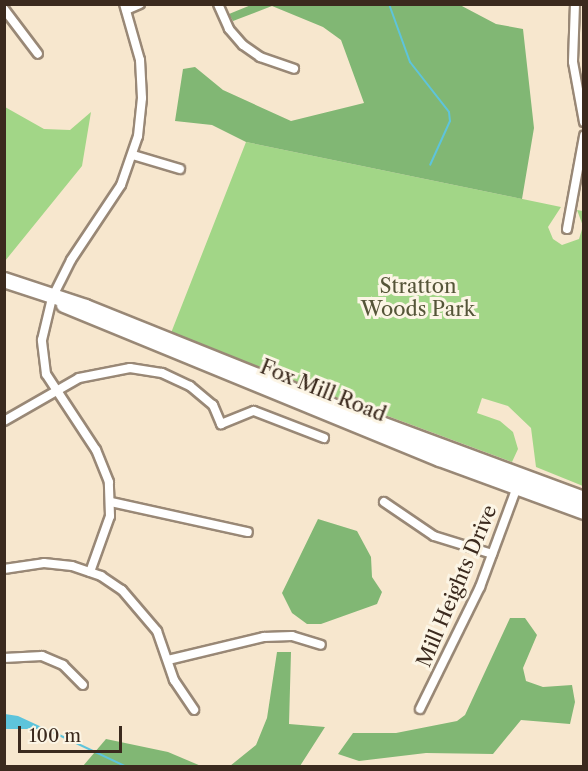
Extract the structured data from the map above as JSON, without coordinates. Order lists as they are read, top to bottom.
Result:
{
  "streets": {
    "main road": ["Fox Mill Road"],
    "street": ["Mill Heights Drive"]
  },
  "crossings": [
    ["Fox Mill Road", "Mill Heights Drive"]
  ],
  "parks": ["Stratton Woods Park"],
  "scale_bar": "100 m"
}
